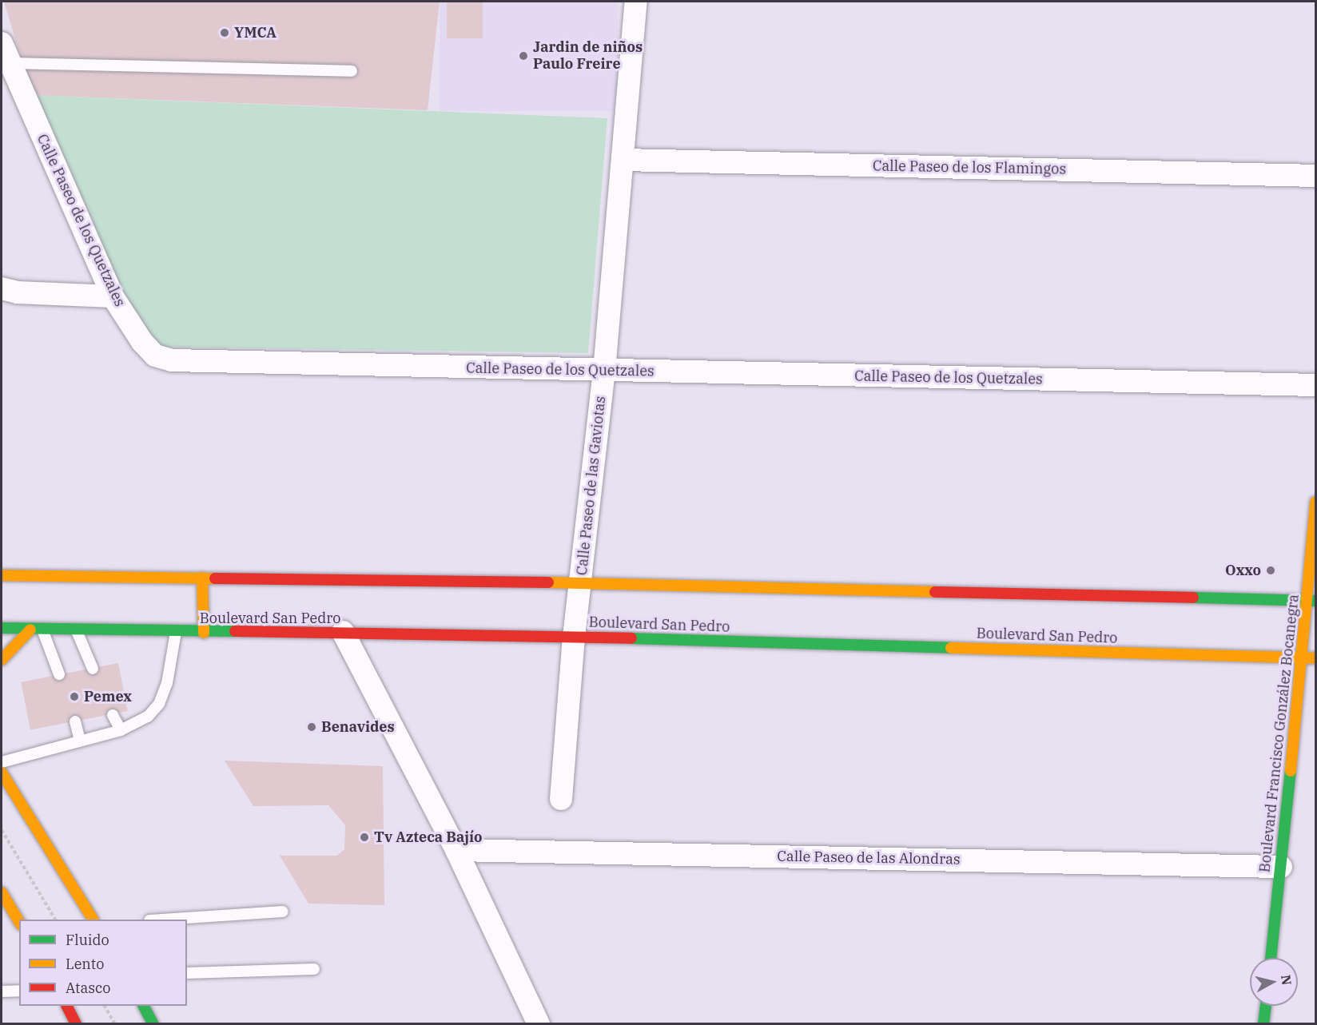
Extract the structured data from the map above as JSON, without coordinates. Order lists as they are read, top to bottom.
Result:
{
  "streets": {
    "street": [
      "Calle Paseo de los Flamingos",
      "Calle Paseo de los Quetzales",
      "Calle Paseo de las Gaviotas",
      "Boulevard San Pedro",
      "Boulevard Francisco González Bocanegra",
      "Calle Paseo de las Alondras"
    ]
  },
  "crossings": [
    ["Calle Paseo de los Flamingos", "Calle Paseo de las Gaviotas"],
    ["Calle Paseo de los Quetzales", "Calle Paseo de las Gaviotas"],
    ["Calle Paseo de las Gaviotas", "Boulevard San Pedro"],
    ["Boulevard San Pedro", "Boulevard Francisco González Bocanegra"],
    ["Boulevard Francisco González Bocanegra", "Calle Paseo de las Alondras"]
  ],
  "places": [
    "YMCA",
    "Jardin de niños Paulo Freire",
    "Oxxo",
    "Pemex",
    "Benavides",
    "Tv Azteca Bajío"
  ],
  "legend": ["Fluido", "Lento", "Atasco"],
  "north": "right"
}
